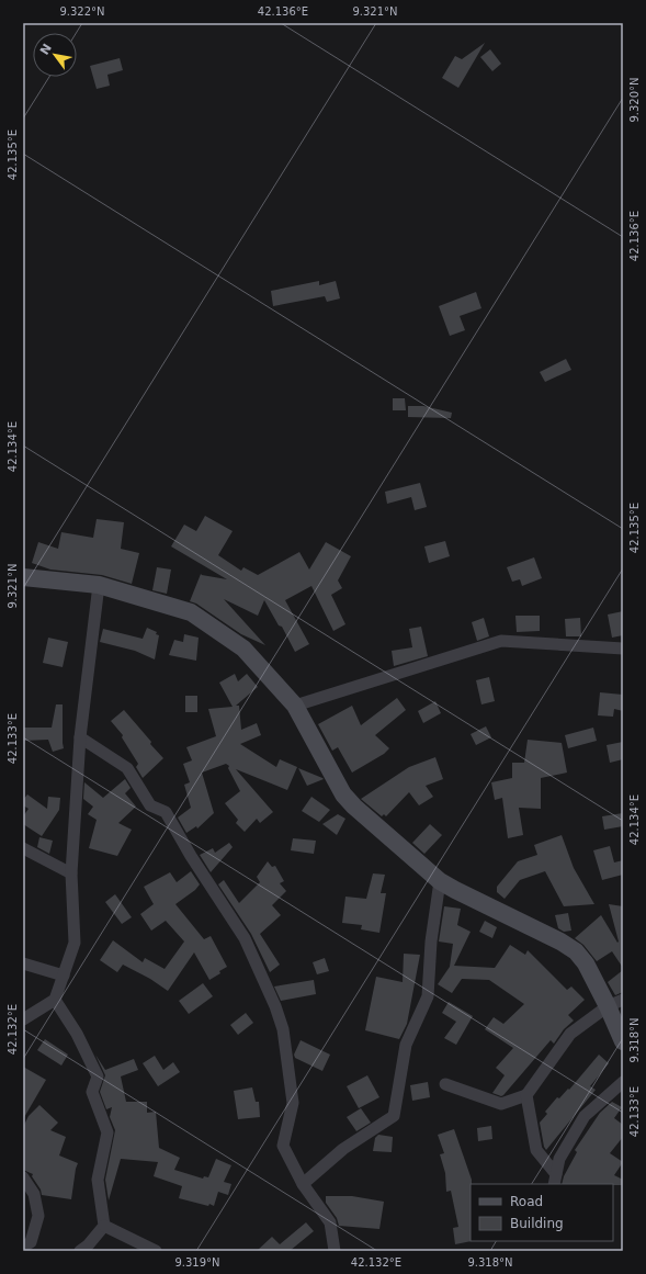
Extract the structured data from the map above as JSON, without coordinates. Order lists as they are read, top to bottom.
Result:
{
  "legend": ["Road", "Building"],
  "north": "top left",
  "coordinates": [
    "9.322°N",
    "42.136°E",
    "9.321°N",
    "9.320°N",
    "42.135°E",
    "42.134°E",
    "42.133°E",
    "42.132°E",
    "9.318°N",
    "9.319°N"
  ]
}
